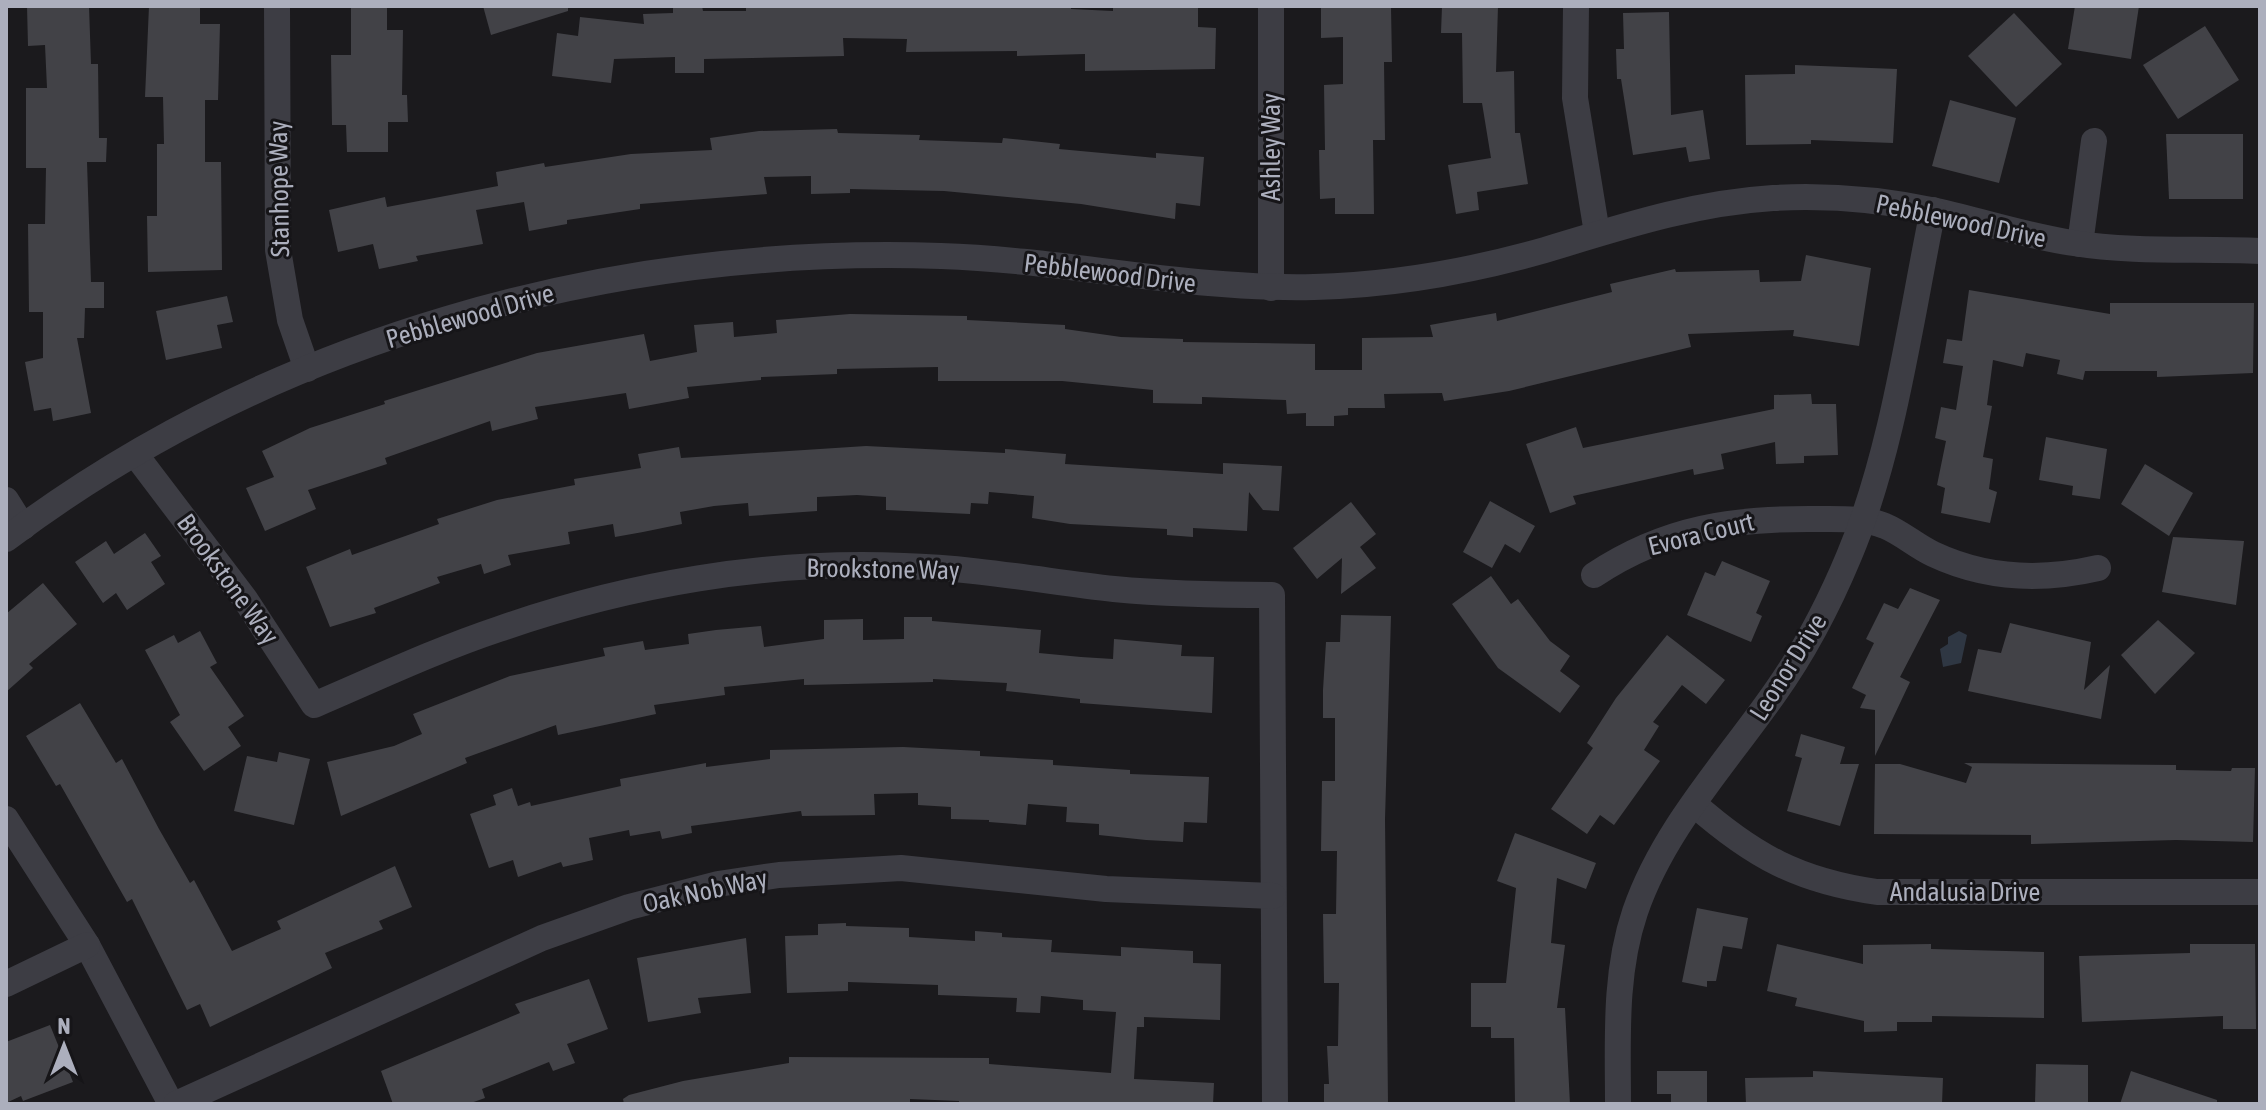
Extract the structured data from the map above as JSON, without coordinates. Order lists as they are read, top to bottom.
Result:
{
  "streets": {
    "street": [
      "Ashley Way",
      "Stanhope Way",
      "Pebblewood Drive",
      "Evora Court",
      "Brookstone Way",
      "Leonor Drive",
      "Oak Nob Way",
      "Andalusia Drive"
    ]
  },
  "crossings": [
    ["Ashley Way", "Pebblewood Drive"],
    ["Stanhope Way", "Pebblewood Drive"],
    ["Pebblewood Drive", "Brookstone Way"],
    ["Pebblewood Drive", "Leonor Drive"],
    ["Evora Court", "Leonor Drive"],
    ["Brookstone Way", "Oak Nob Way"],
    ["Leonor Drive", "Andalusia Drive"]
  ],
  "north": "top"
}
